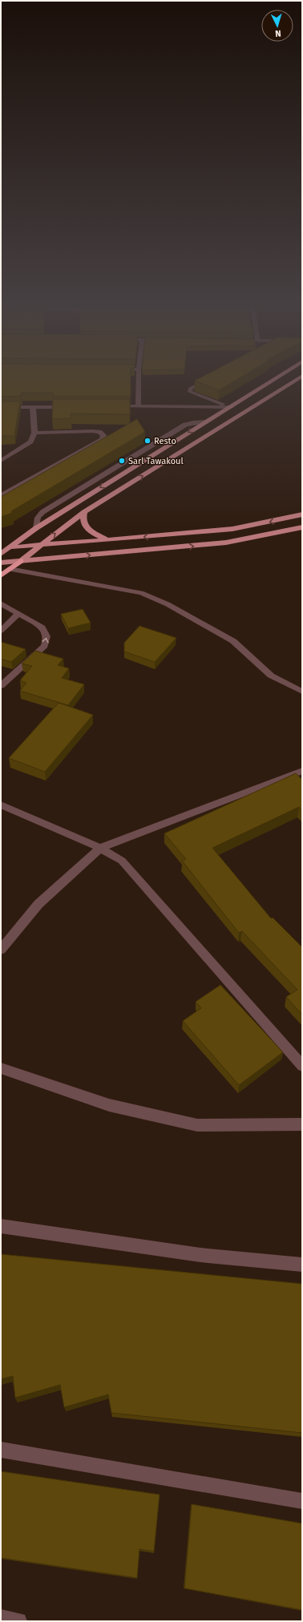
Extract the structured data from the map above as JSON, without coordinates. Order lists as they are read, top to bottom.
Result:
{
  "places": ["Resto", "Sarl Tawakoul"],
  "north": "bottom"
}
